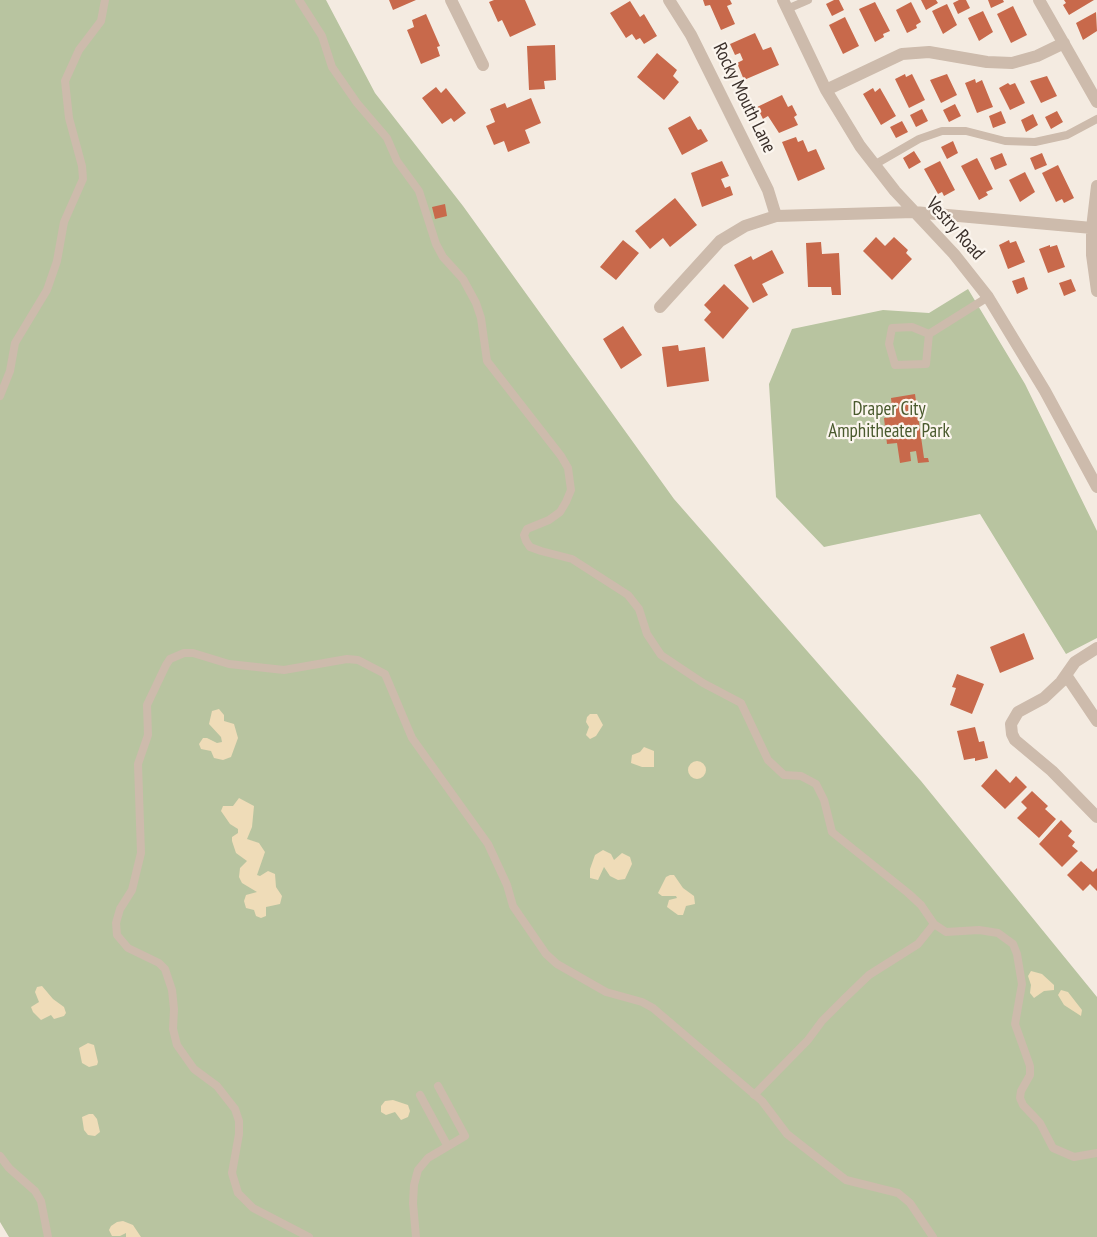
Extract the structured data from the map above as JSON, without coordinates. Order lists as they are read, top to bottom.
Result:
{
  "streets": {
    "street": ["Rocky Mouth Lane", "Vestry Road"]
  },
  "parks": ["Draper City Amphitheater Park"]
}
